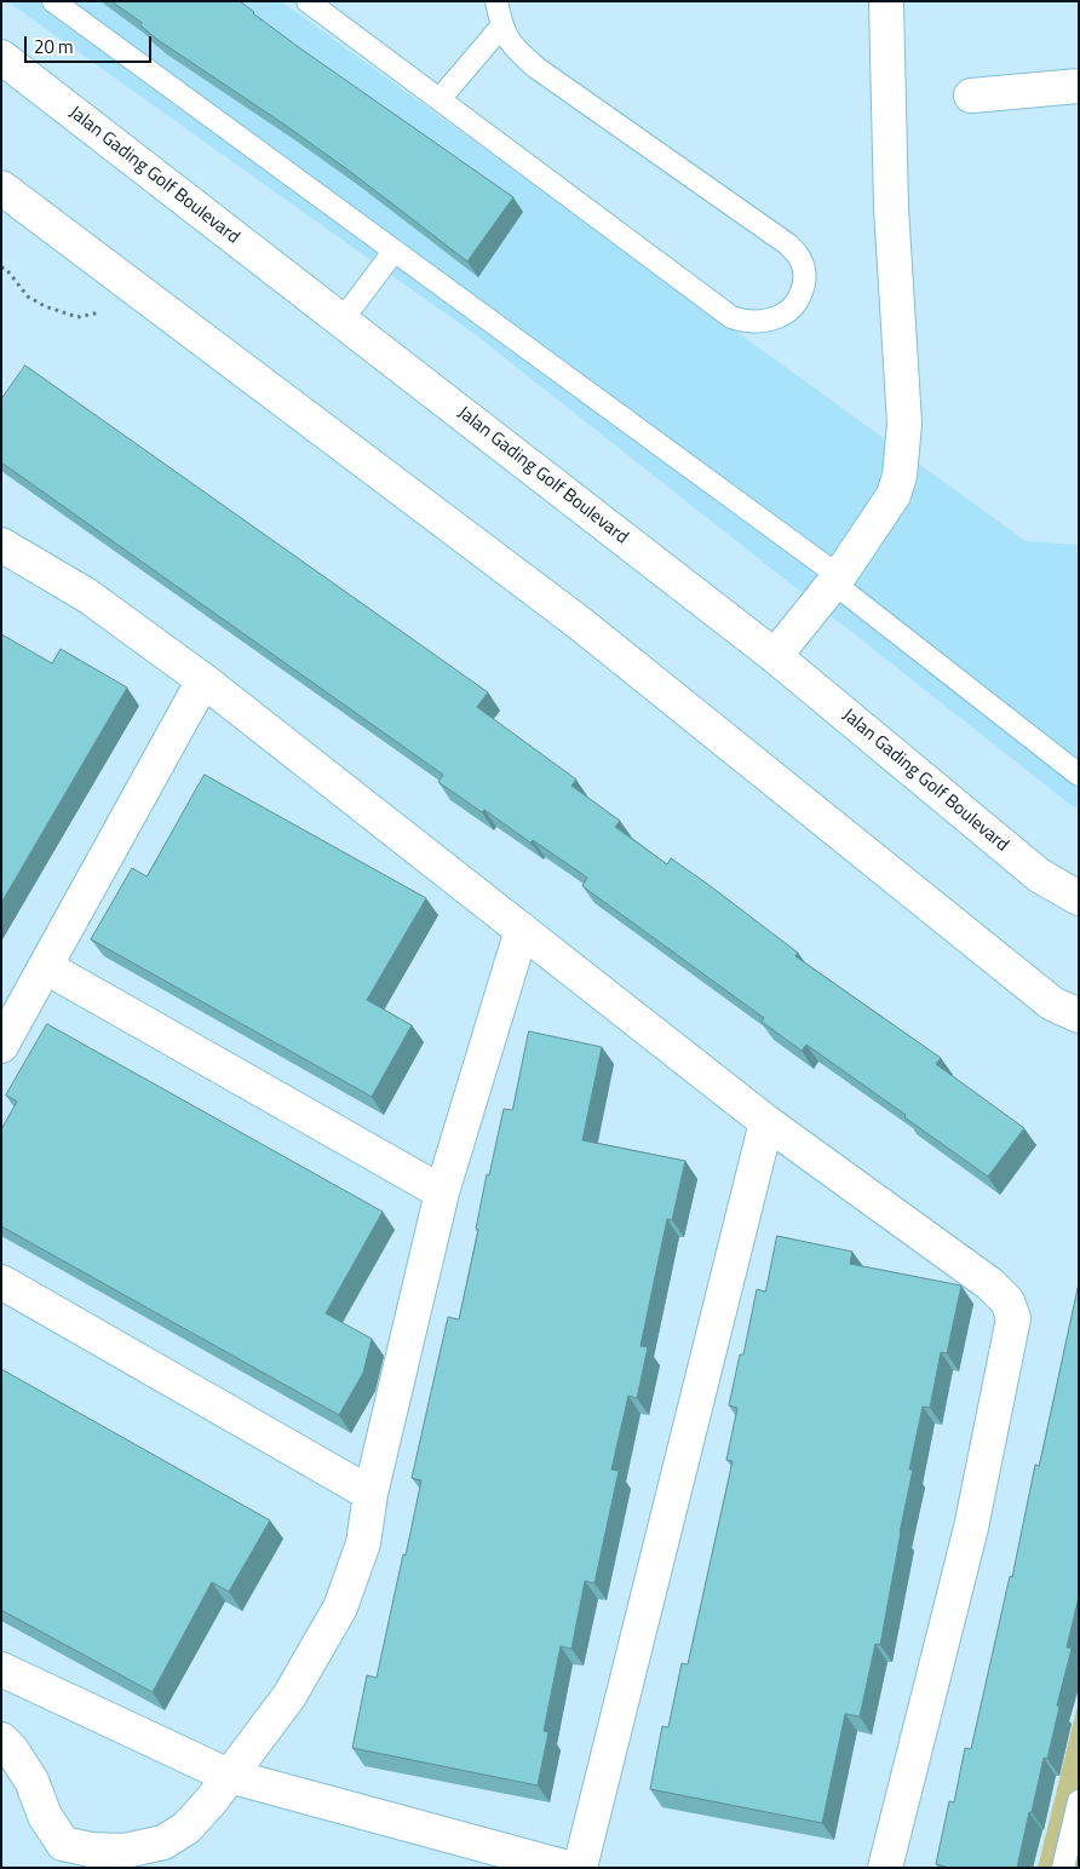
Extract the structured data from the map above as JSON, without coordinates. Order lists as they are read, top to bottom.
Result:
{
  "streets": {
    "street": ["Jalan Gading Golf Boulevard"]
  },
  "scale_bar": "20 m"
}
